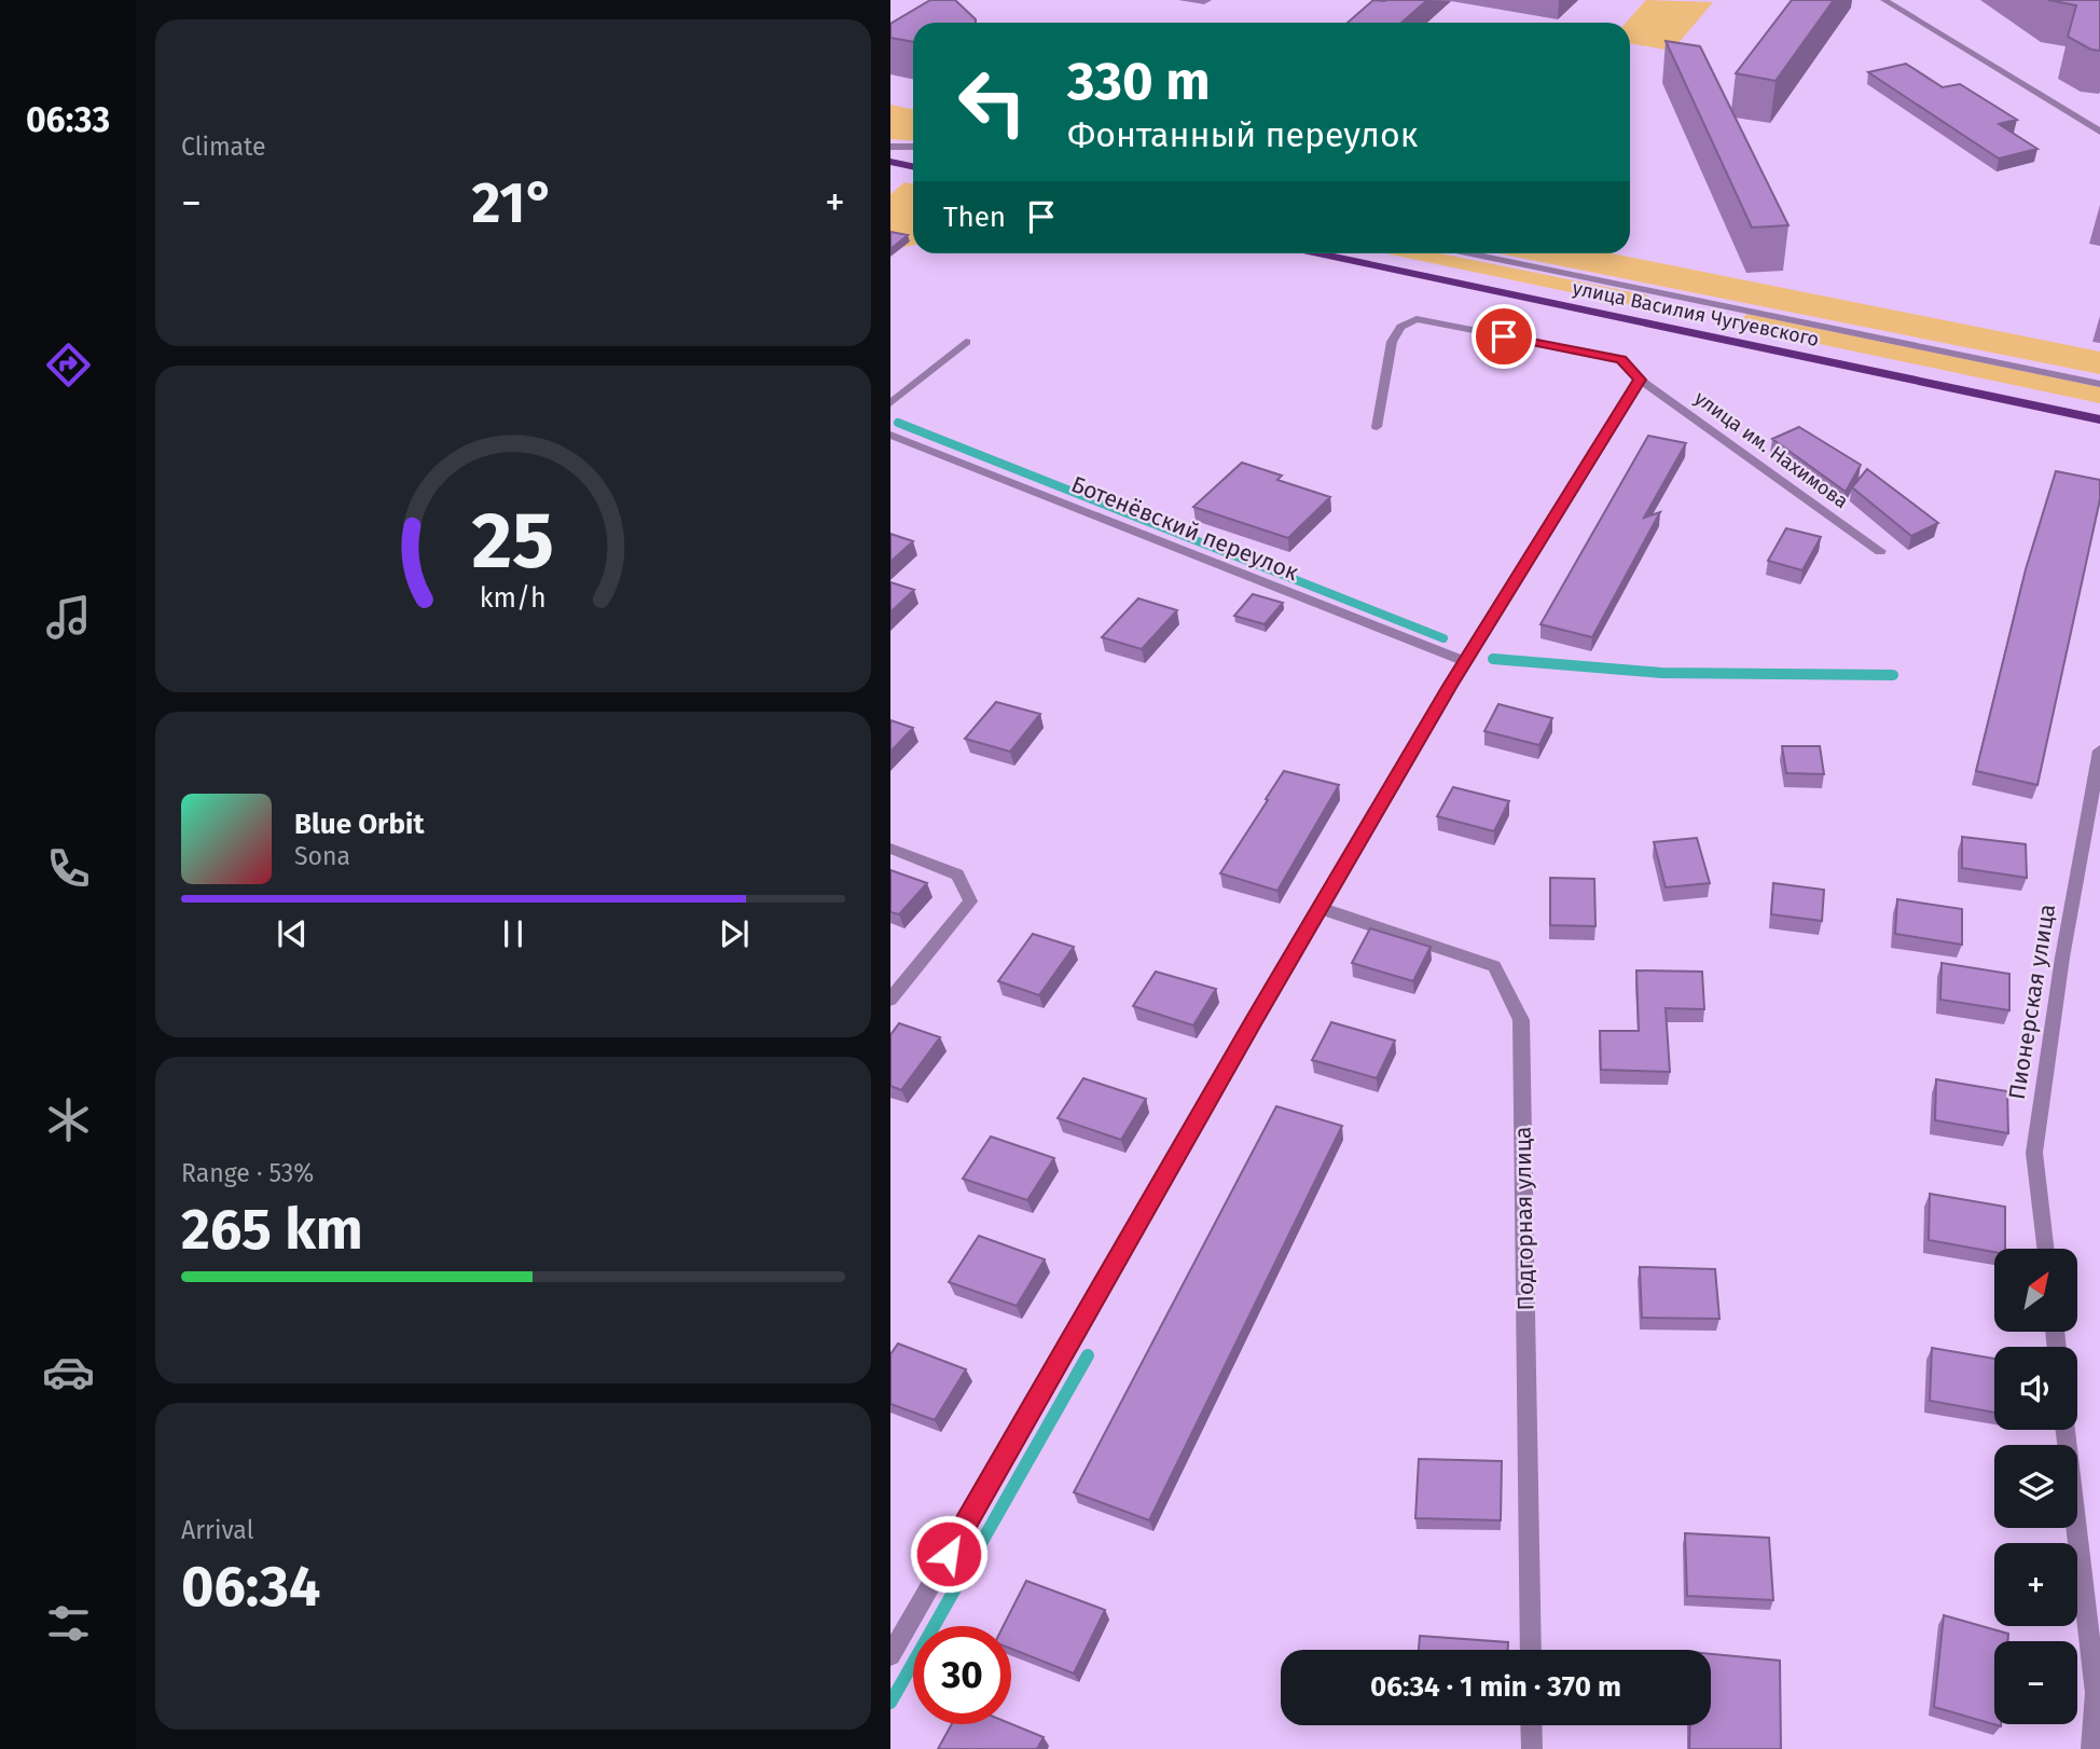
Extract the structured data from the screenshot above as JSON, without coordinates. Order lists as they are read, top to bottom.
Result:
{
  "streets": {
    "main road": ["улица Василия Чугуевского"],
    "street": [
      "улица им. Нахимова",
      "Ботенёвский переулок",
      "Пионерская улица",
      "Подгорная улица"
    ]
  },
  "north": "top right",
  "page": {
    "tabs": "06:33",
    "tile": [
      "Climate",
      ["Range · 53%", "265 km"],
      ["Arrival", "06:34"]
    ],
    "turn": ["330 m", "Фонтанный переулок"],
    "heat": ["−", "21°", "+"],
    "then": "Then",
    "song": ["Blue Orbit", "Sona"],
    "map_buttons": ["+", "−"],
    "limit": "30",
    "trip": "06:34 · 1 min · 370 m",
    "gauge": ["25", "km/h"]
  }
}
